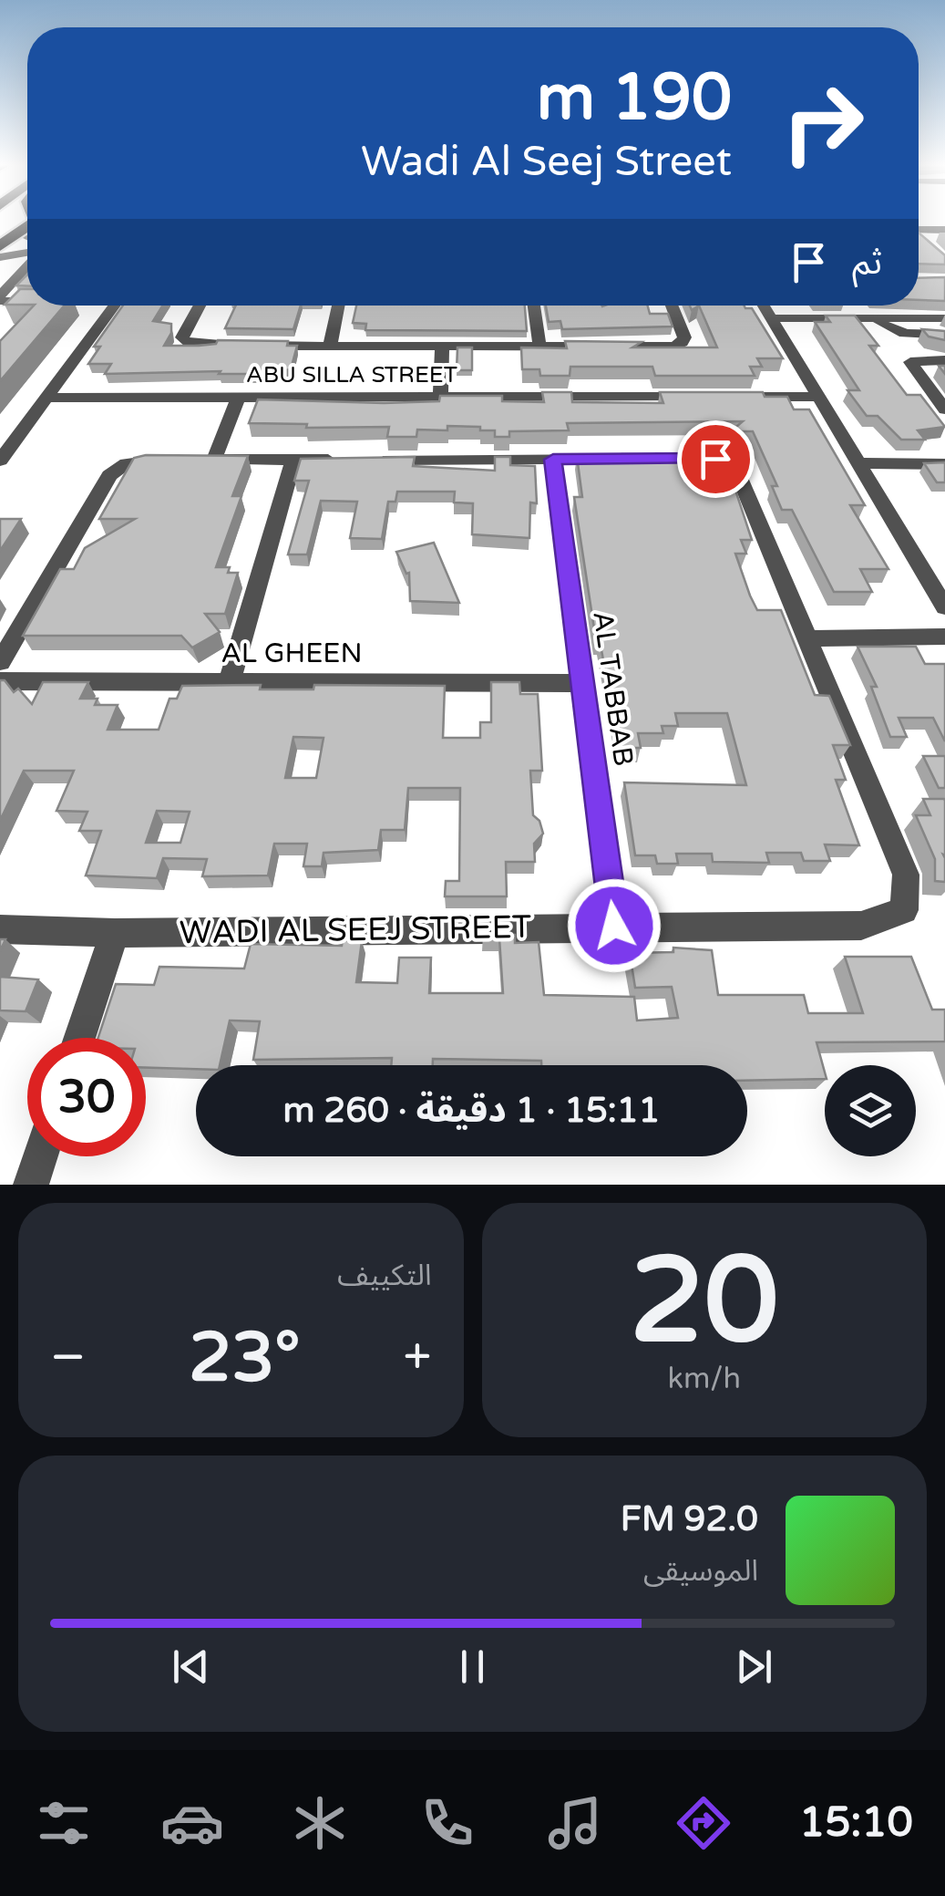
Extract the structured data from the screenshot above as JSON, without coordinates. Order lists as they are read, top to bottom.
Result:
{
  "streets": {
    "street": [
      "ABU SILLA STREET",
      "AL GHEEN",
      "AL TABBAB",
      "WADI AL SEEJ STREET"
    ]
  },
  "crossings": [
    ["AL GHEEN", "AL TABBAB"],
    ["AL TABBAB", "WADI AL SEEJ STREET"]
  ],
  "page": {
    "turn": ["190 m", "Wadi Al Seej Street"],
    "then": "ثم",
    "limit": "30",
    "trip": "15:11 · 1 دقيقة · 260 m",
    "tile": [
      ["20", "km/h"],
      "التكييف"
    ],
    "heat": ["−", "23°", "+"],
    "song": ["92.0 FM", "الموسيقى"],
    "tabs": "15:10"
  }
}
